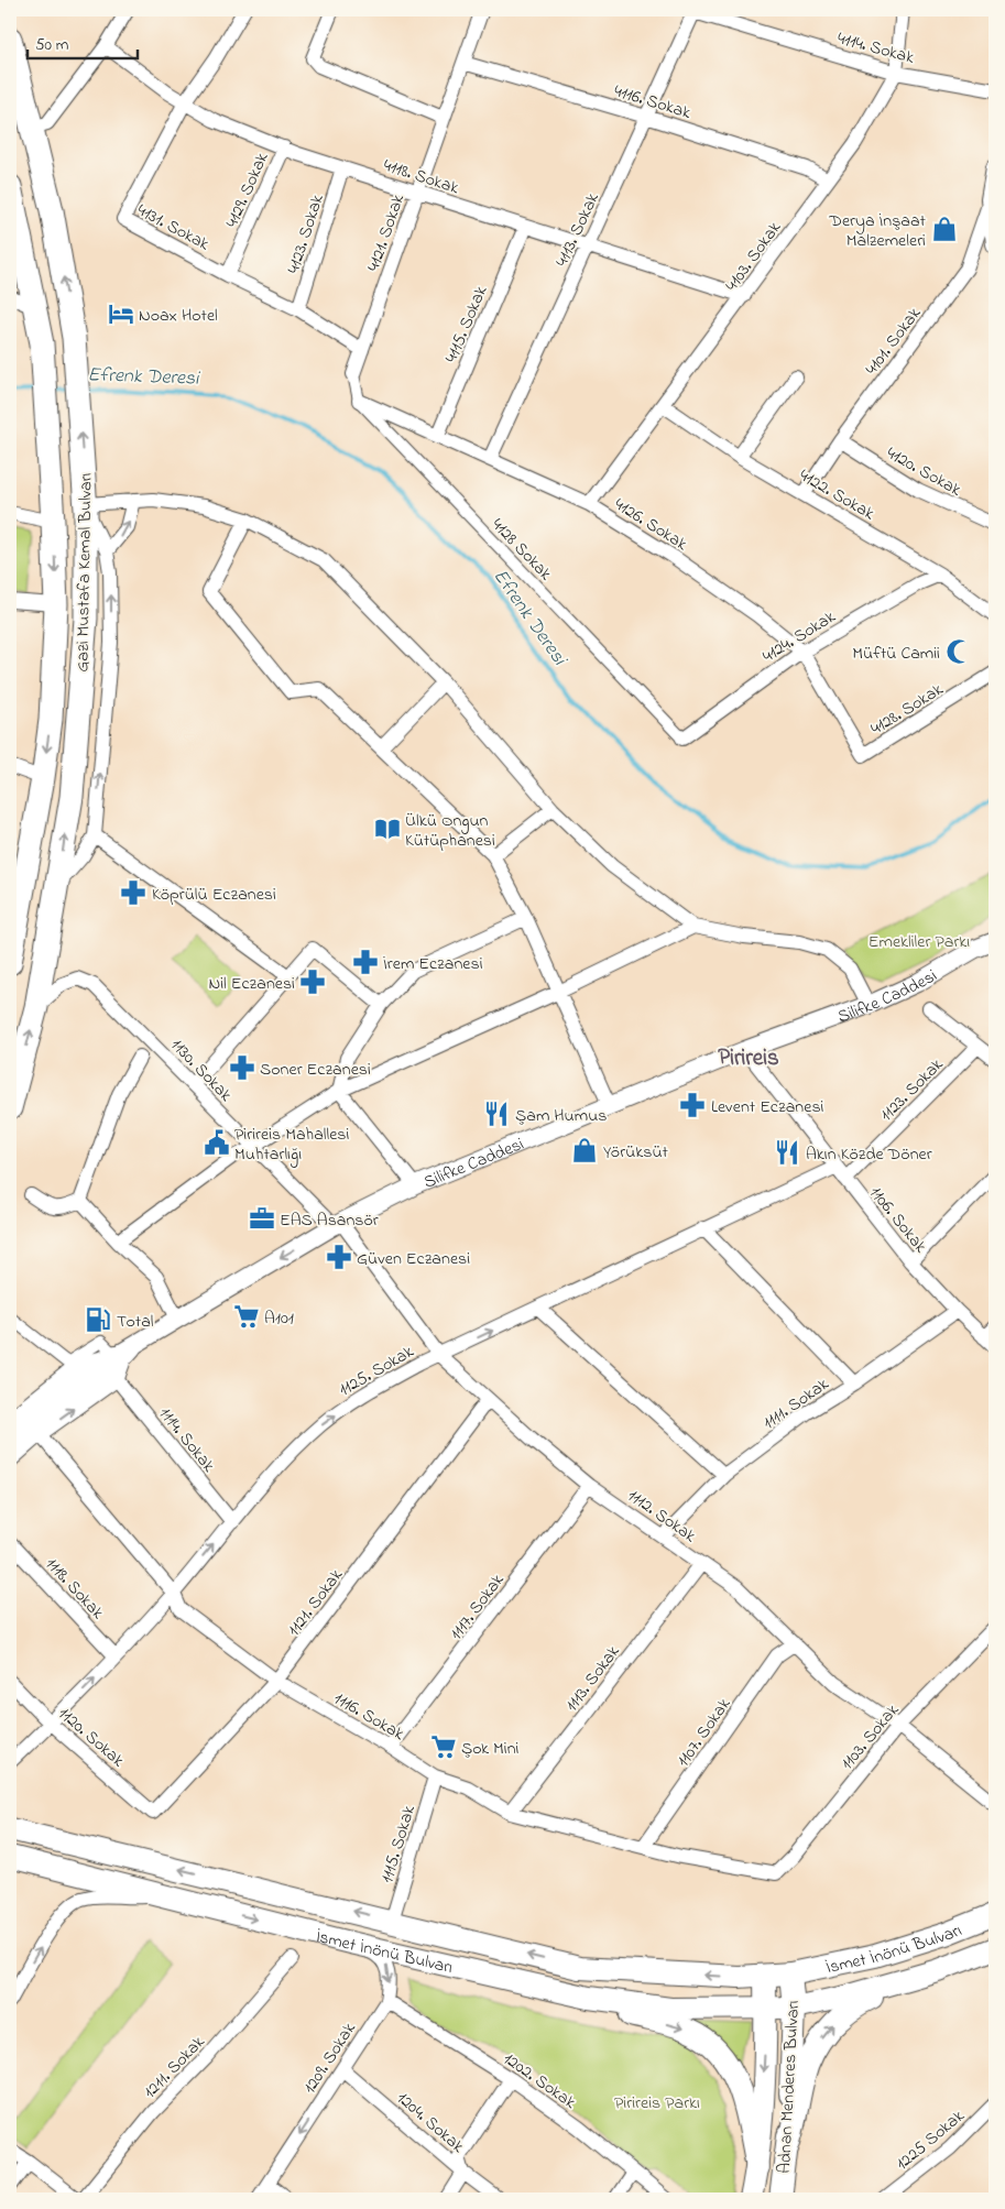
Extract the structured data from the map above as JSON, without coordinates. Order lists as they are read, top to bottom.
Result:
{
  "streets": {
    "highway": ["Gazi Mustafa Kemal Bulvarı"],
    "main road": ["İsmet İnönü Bulvarı", "Adnan Menderes Bulvarı"],
    "street": [
      "4114. Sokak",
      "4116. Sokak",
      "4118. Sokak",
      "4129. Sokak",
      "4131. Sokak",
      "4113. Sokak",
      "4121. Sokak",
      "4123. Sokak",
      "4103. Sokak",
      "4115. Sokak",
      "4101. Sokak",
      "4120. Sokak",
      "4122. Sokak",
      "4126. Sokak",
      "4128 Sokak",
      "4124. Sokak",
      "4128. Sokak",
      "Silifke Caddesi",
      "1130. Sokak",
      "1123. Sokak",
      "1106. Sokak",
      "1125. Sokak",
      "1111. Sokak",
      "1114. Sokak",
      "1112. Sokak",
      "1118. Sokak",
      "1121. Sokak",
      "1117. Sokak",
      "1113. Sokak",
      "1116. Sokak",
      "1107. Sokak",
      "1120. Sokak",
      "1103. Sokak",
      "1115. Sokak",
      "1209. Sokak",
      "1211. Sokak",
      "1202. Sokak",
      "1204. Sokak",
      "1225 Sokak"
    ]
  },
  "crossings": [
    ["4114. Sokak", "4113. Sokak"],
    ["4114. Sokak", "4103. Sokak"],
    ["4116. Sokak", "4113. Sokak"],
    ["4116. Sokak", "4121. Sokak"],
    ["4116. Sokak", "4103. Sokak"],
    ["4118. Sokak", "4129. Sokak"],
    ["4118. Sokak", "4131. Sokak"],
    ["4118. Sokak", "4113. Sokak"],
    ["4118. Sokak", "4121. Sokak"],
    ["4118. Sokak", "4123. Sokak"],
    ["4118. Sokak", "4103. Sokak"],
    ["4118. Sokak", "4115. Sokak"],
    ["4129. Sokak", "4131. Sokak"],
    ["4131. Sokak", "4121. Sokak"],
    ["4131. Sokak", "4123. Sokak"],
    ["4113. Sokak", "4126. Sokak"],
    ["4103. Sokak", "4122. Sokak"],
    ["4103. Sokak", "4126. Sokak"],
    ["4115. Sokak", "4126. Sokak"],
    ["4101. Sokak", "4120. Sokak"],
    ["4101. Sokak", "4122. Sokak"],
    ["4122. Sokak", "4124. Sokak"],
    ["4126. Sokak", "4128 Sokak"],
    ["4126. Sokak", "4124. Sokak"],
    ["4126. Sokak", "4128. Sokak"],
    ["4128 Sokak", "4124. Sokak"],
    ["Gazi Mustafa Kemal Bulvarı", "1130. Sokak"],
    ["Silifke Caddesi", "1130. Sokak"],
    ["Silifke Caddesi", "1106. Sokak"],
    ["Silifke Caddesi", "1114. Sokak"],
    ["Silifke Caddesi", "1112. Sokak"],
    ["Silifke Caddesi", "1116. Sokak"],
    ["1130. Sokak", "1112. Sokak"],
    ["1123. Sokak", "1106. Sokak"],
    ["1106. Sokak", "1125. Sokak"],
    ["1106. Sokak", "1111. Sokak"],
    ["1125. Sokak", "1114. Sokak"],
    ["1125. Sokak", "1112. Sokak"],
    ["1125. Sokak", "1118. Sokak"],
    ["1125. Sokak", "1116. Sokak"],
    ["1125. Sokak", "1120. Sokak"],
    ["1111. Sokak", "1112. Sokak"],
    ["1112. Sokak", "1121. Sokak"],
    ["1112. Sokak", "1117. Sokak"],
    ["1112. Sokak", "1113. Sokak"],
    ["1112. Sokak", "1107. Sokak"],
    ["1112. Sokak", "1103. Sokak"],
    ["1121. Sokak", "1116. Sokak"],
    ["1121. Sokak", "1120. Sokak"],
    ["1117. Sokak", "1116. Sokak"],
    ["1113. Sokak", "1116. Sokak"],
    ["1116. Sokak", "1107. Sokak"],
    ["1116. Sokak", "1103. Sokak"],
    ["1116. Sokak", "1115. Sokak"],
    ["1115. Sokak", "İsmet İnönü Bulvarı"],
    ["İsmet İnönü Bulvarı", "1209. Sokak"],
    ["İsmet İnönü Bulvarı", "Adnan Menderes Bulvarı"],
    ["1209. Sokak", "1202. Sokak"],
    ["1209. Sokak", "1204. Sokak"]
  ],
  "one_way": ["1125. Sokak", "1209. Sokak"],
  "districts": ["Pirireis"],
  "water": ["Efrenk Deresi"],
  "parks": ["Emekliler Parkı", "Pirireis Parkı"],
  "places": {
    "shop": ["Derya İnşaat Malzemeleri", "Yörüksüt"],
    "hotel": ["Noax Hotel"],
    "mosque": ["Müftü Camii"],
    "library": ["Ülkü Ongun Kütüphanesi"],
    "pharmacy": [
      "Köprülü Eczanesi",
      "İrem Eczanesi",
      "Nil Eczanesi",
      "Soner Eczanesi",
      "Levent Eczanesi",
      "Güven Eczanesi"
    ],
    "restaurant": ["Şam Humus", "Akın Közde Döner"],
    "public building": ["Pirireis Mahallesi Muhtarlığı"],
    "office": ["EAS Asansör"],
    "supermarket": ["A101", "Şok Mini"],
    "fuel station": ["Total"]
  },
  "scale_bar": "50 m"
}
